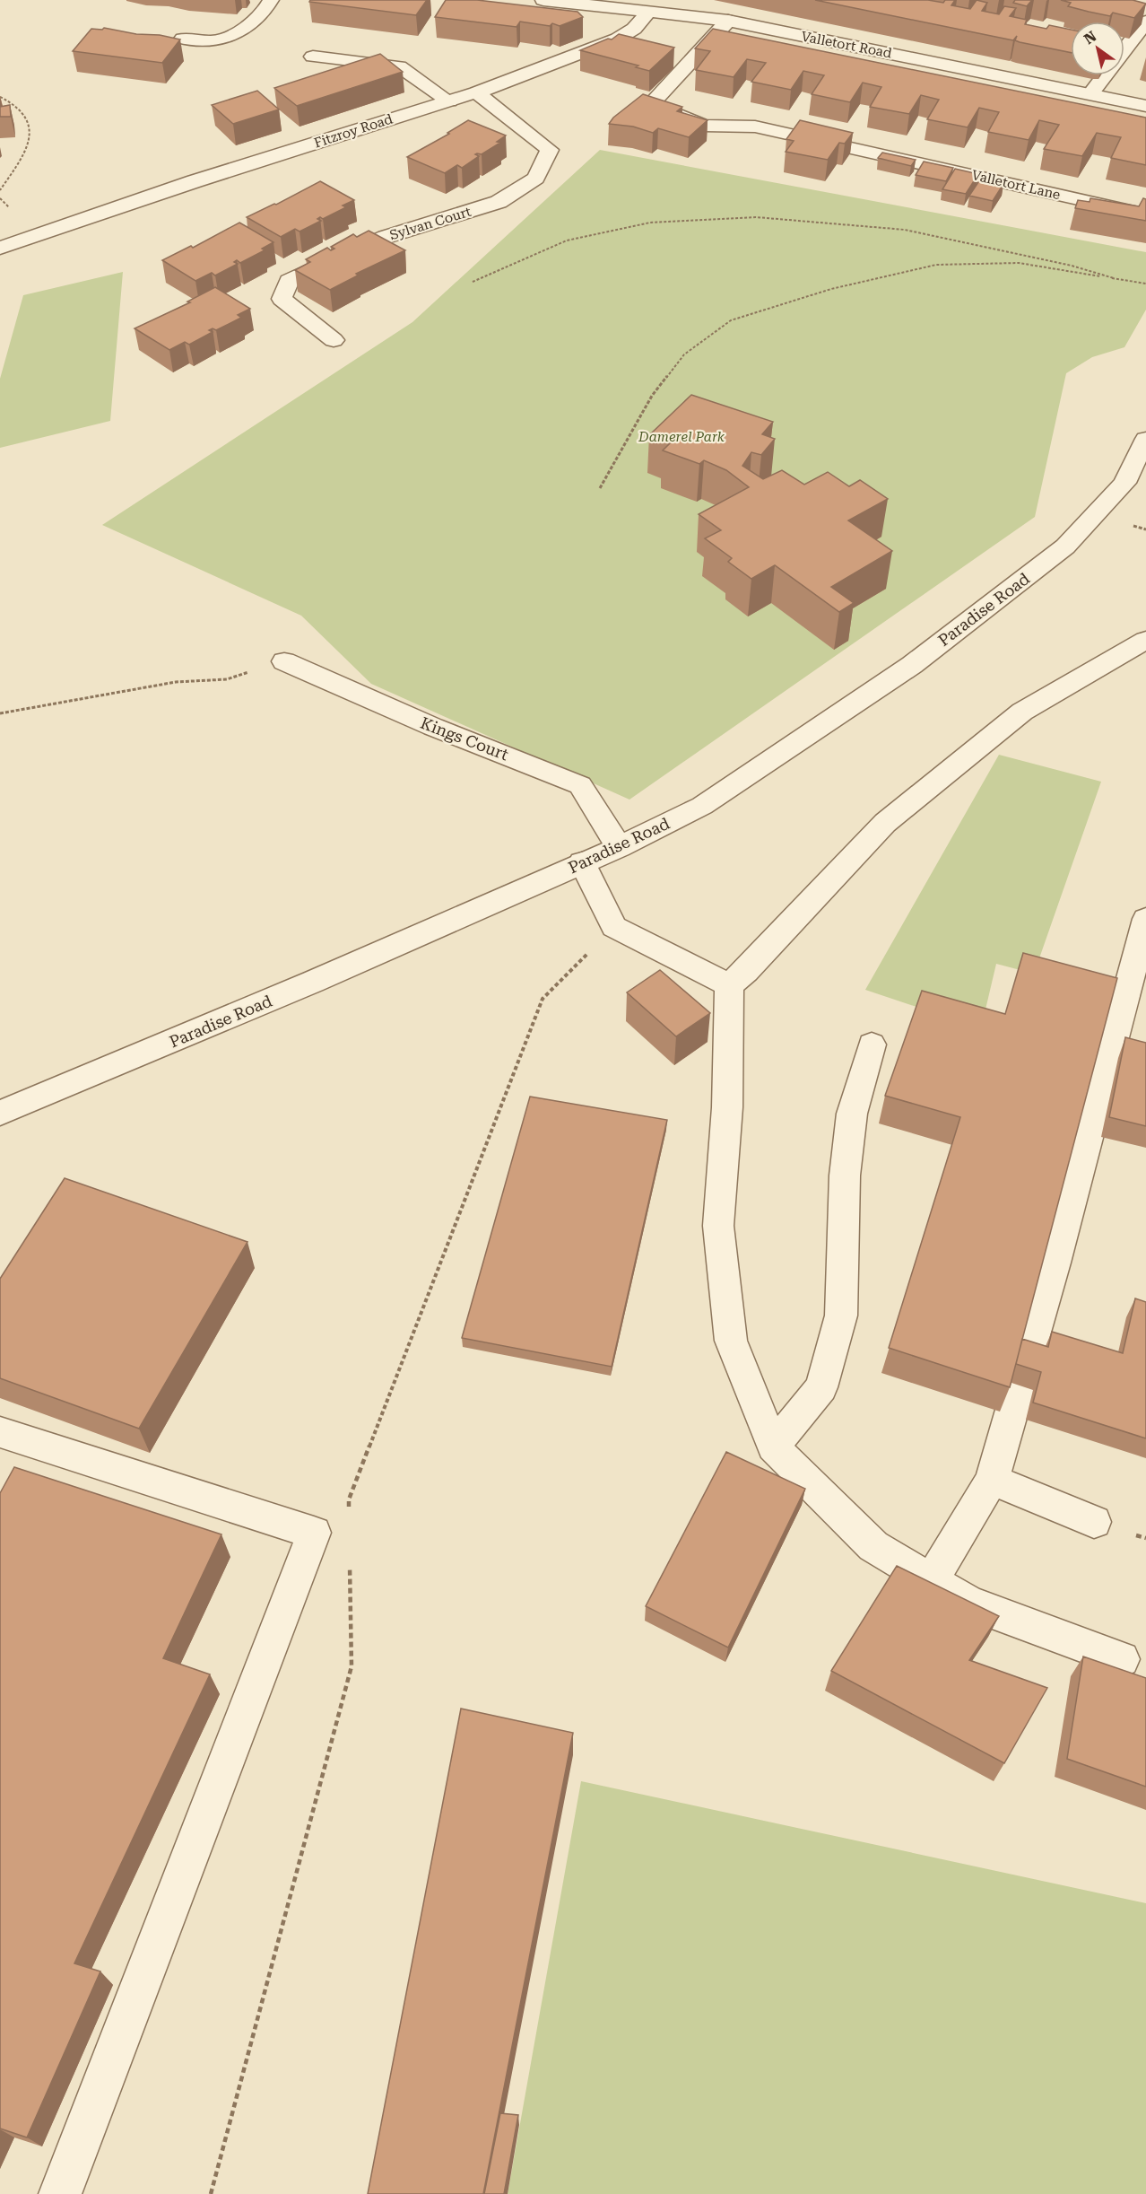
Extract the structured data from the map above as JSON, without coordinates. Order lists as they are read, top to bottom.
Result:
{
  "streets": {
    "street": [
      "Valletort Road",
      "Fitzroy Road",
      "Valletort Lane",
      "Sylvan Court",
      "Paradise Road",
      "Kings Court"
    ]
  },
  "crossings": [
    ["Valletort Road", "Fitzroy Road"],
    ["Valletort Road", "Valletort Lane"],
    ["Fitzroy Road", "Sylvan Court"],
    ["Paradise Road", "Kings Court"]
  ],
  "parks": ["Damerel Park"],
  "north": "top left"
}
